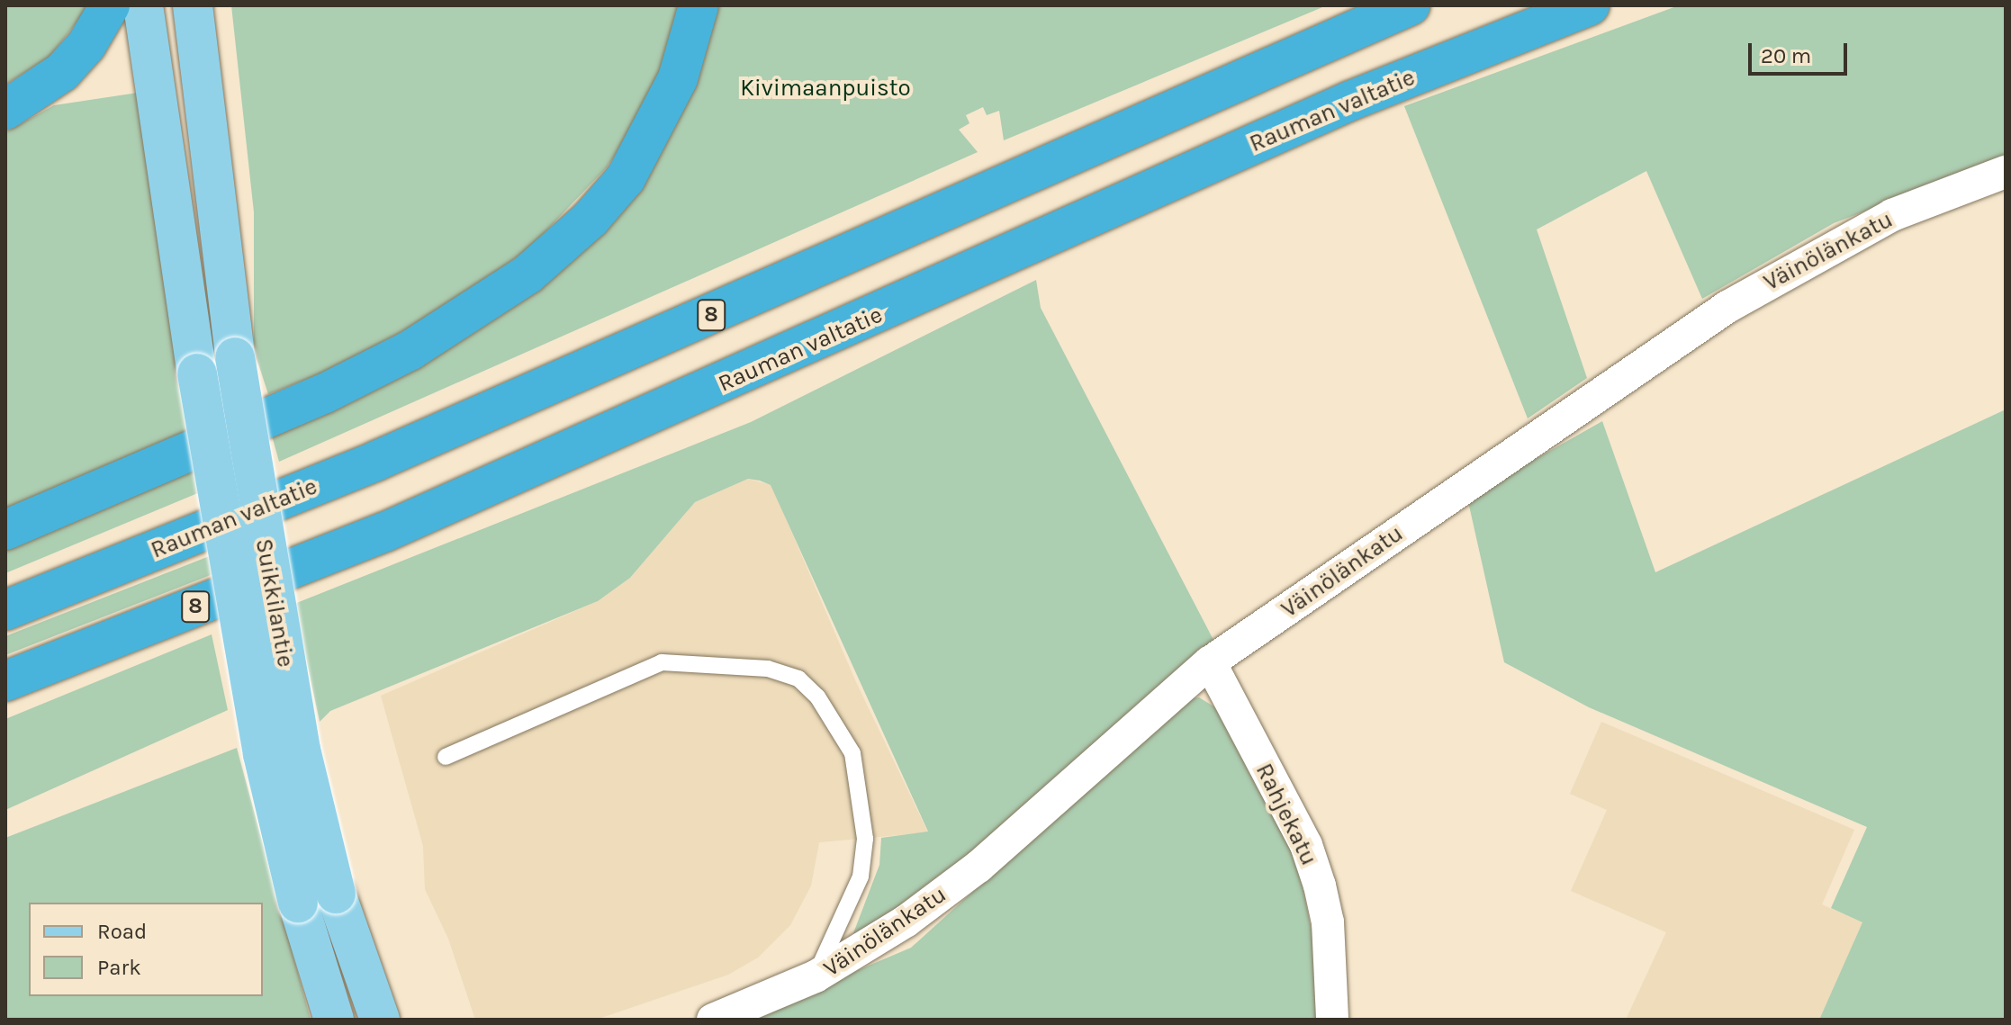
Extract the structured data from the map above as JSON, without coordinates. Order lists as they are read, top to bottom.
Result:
{
  "streets": {
    "highway": ["Rauman valtatie", "8"],
    "main road": ["Suikkilantie"],
    "street": ["Väinölänkatu", "Rahjekatu"]
  },
  "crossings": [
    ["Väinölänkatu", "Rahjekatu"]
  ],
  "parks": ["Kivimaanpuisto"],
  "legend": ["Road", "Park"],
  "scale_bar": "20 m"
}
